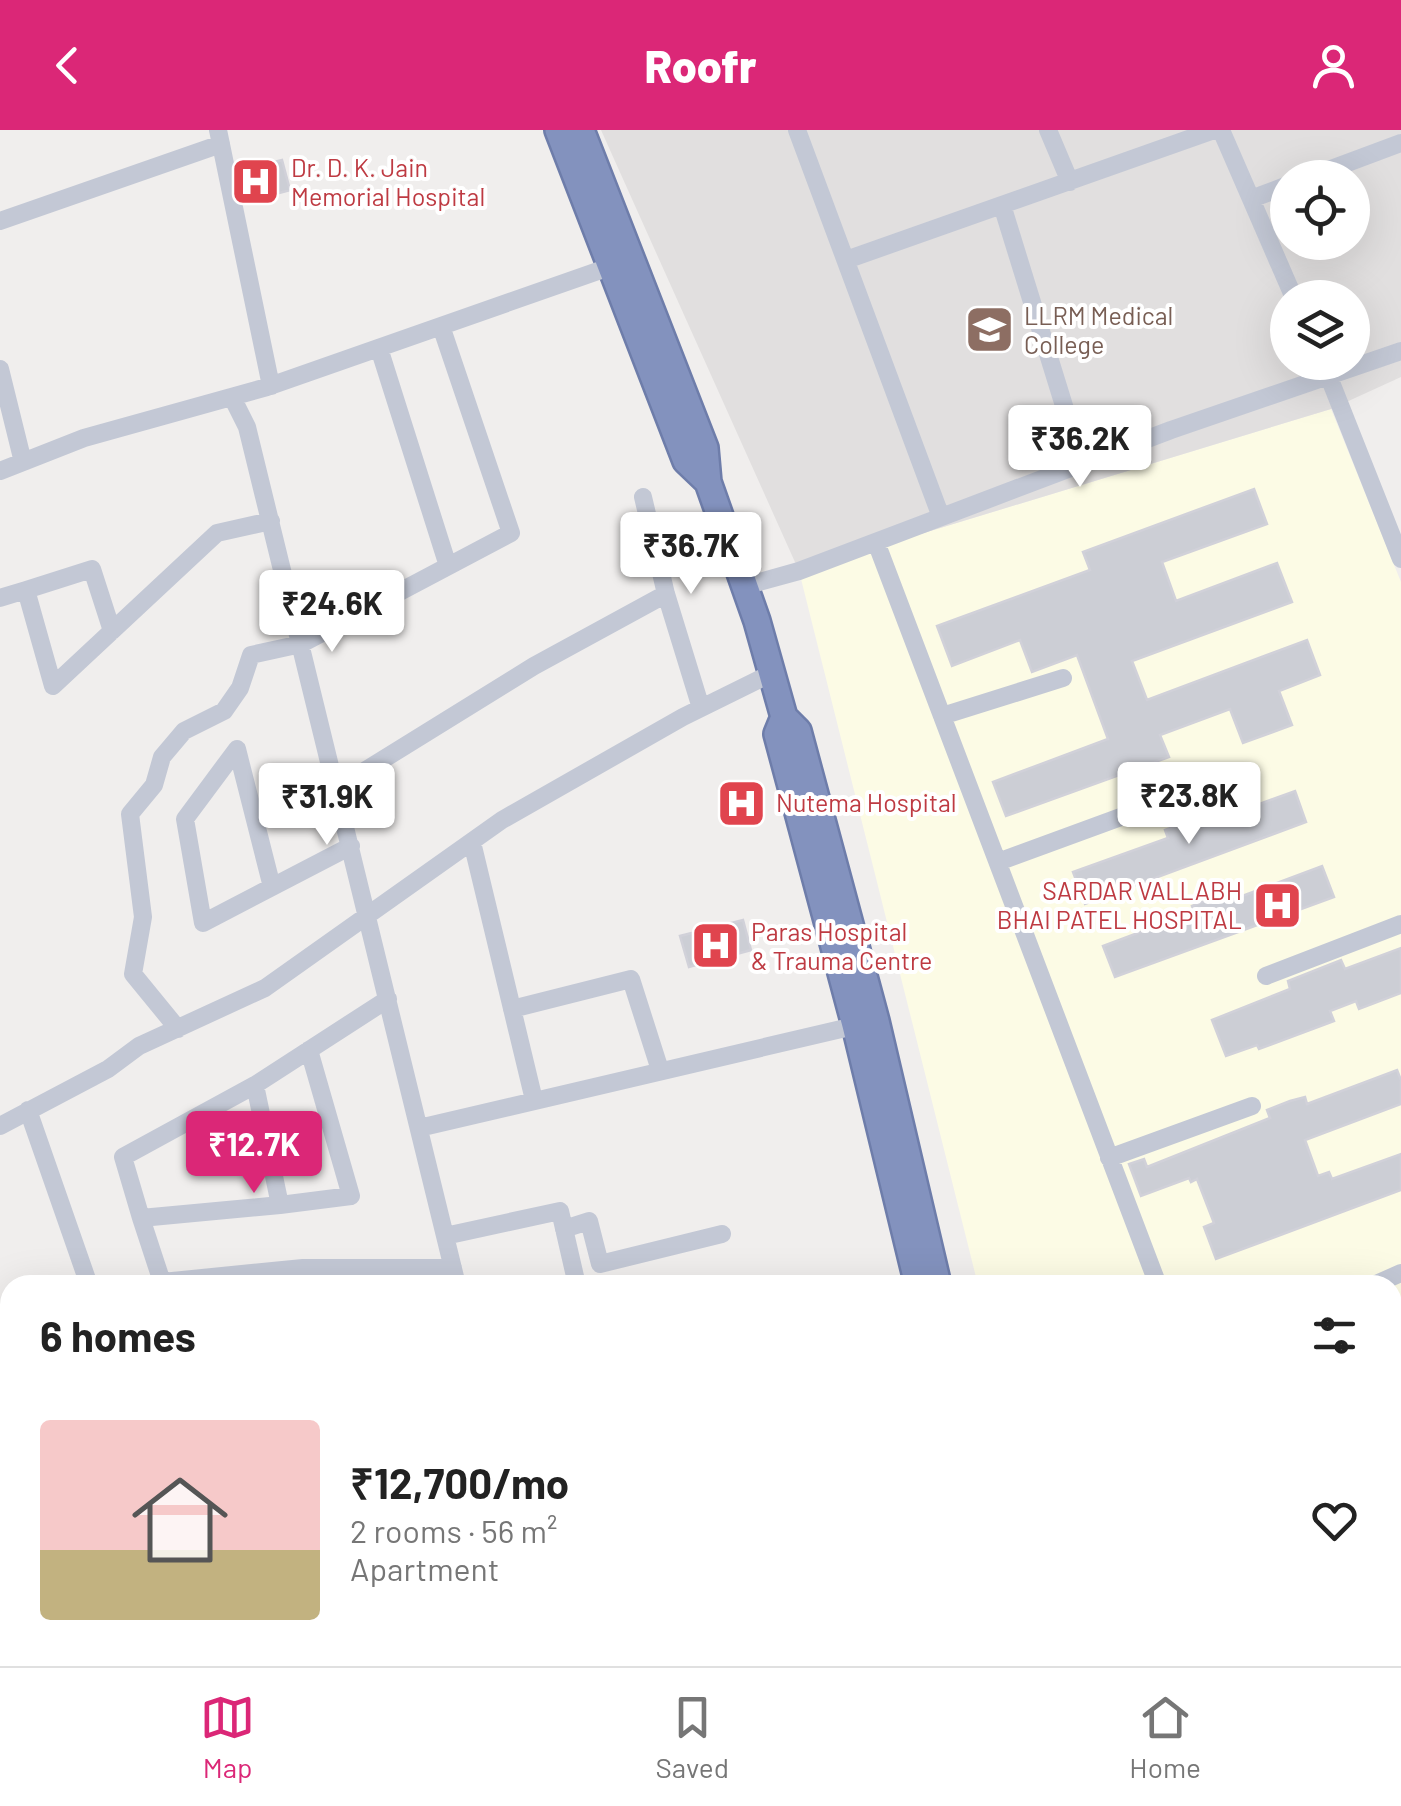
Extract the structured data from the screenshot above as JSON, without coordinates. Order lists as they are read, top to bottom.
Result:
{
  "places": {
    "hospital": [
      "Dr. D. K. Jain Memorial Hospital",
      "Nutema Hospital",
      "SARDAR VALLABH BHAI PATEL HOSPITAL",
      "Paras Hospital & Trauma Centre"
    ],
    "school or university": ["LLRM Medical College"]
  },
  "page": {
    "header": "Roofr",
    "price": [
      "₹36.2K",
      "₹36.7K",
      "₹24.6K",
      "₹23.8K",
      "₹31.9K",
      "₹12.7K"
    ],
    "heading": "6 homes",
    "list": [
      {
        "name": "₹12,700/mo",
        "note": "2 rooms · 56 m² · Apartment"
      }
    ],
    "tabs": ["Map", "Saved", "Home"]
  }
}
